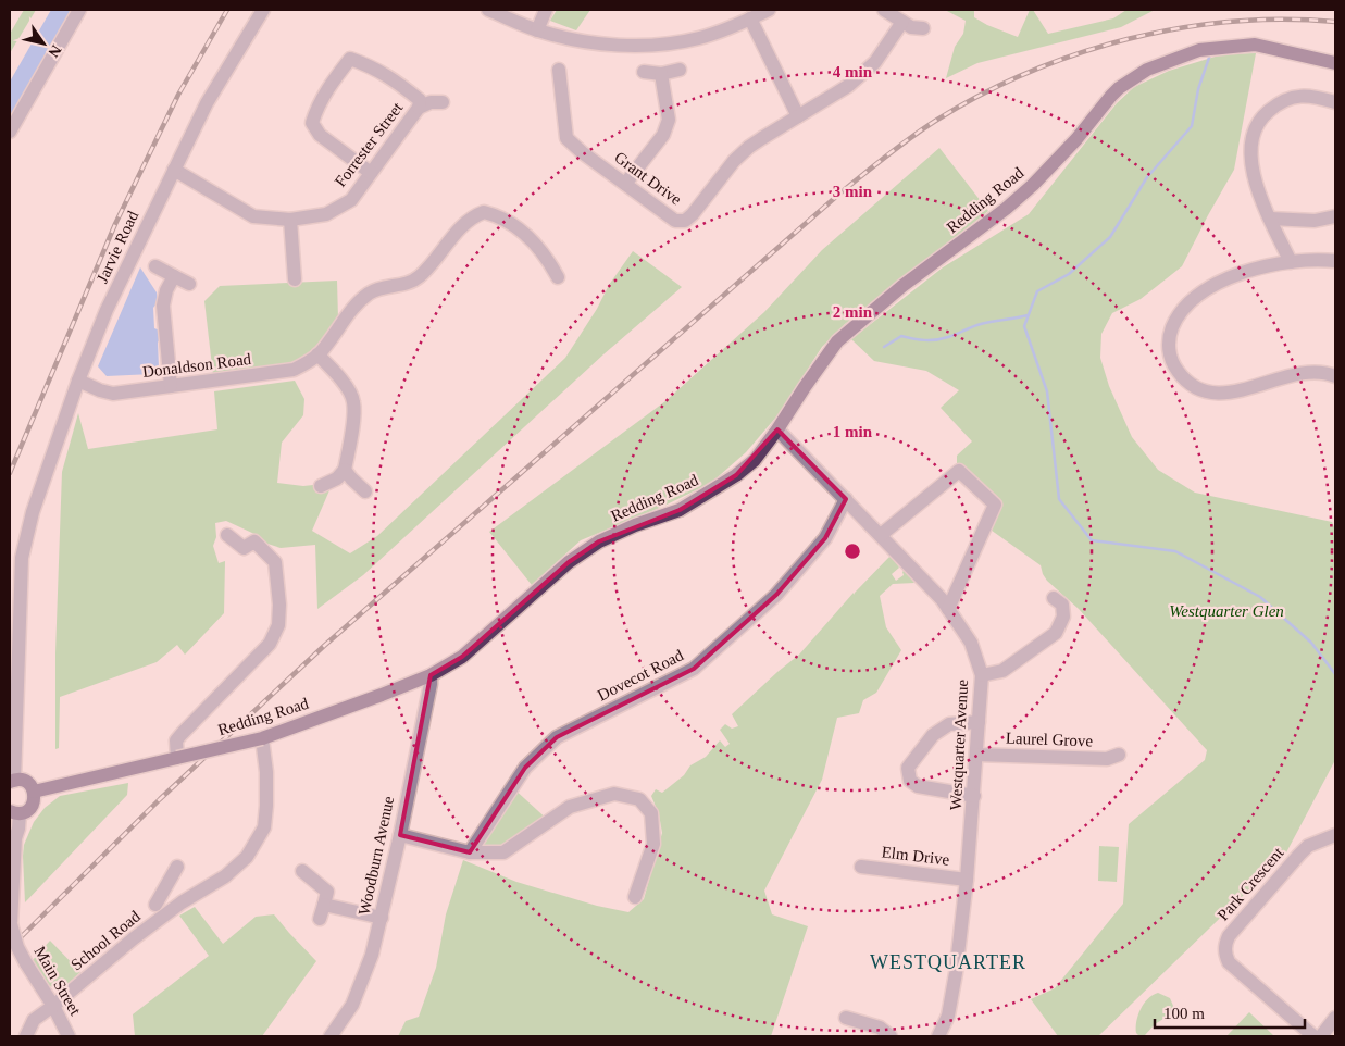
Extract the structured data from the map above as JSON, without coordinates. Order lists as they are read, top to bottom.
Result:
{
  "streets": {
    "main road": ["Redding Road"],
    "street": [
      "Forrester Street",
      "Grant Drive",
      "Jarvie Road",
      "Donaldson Road",
      "Dovecot Road",
      "Laurel Grove",
      "Westquarter Avenue",
      "Woodburn Avenue",
      "Elm Drive",
      "Park Crescent",
      "School Road",
      "Main Street"
    ]
  },
  "crossings": [
    ["Forrester Street", "Jarvie Road"],
    ["Redding Road", "Westquarter Avenue"],
    ["Redding Road", "Woodburn Avenue"],
    ["Redding Road", "School Road"],
    ["Jarvie Road", "Donaldson Road"],
    ["Dovecot Road", "Westquarter Avenue"],
    ["Laurel Grove", "Westquarter Avenue"],
    ["Westquarter Avenue", "Elm Drive"],
    ["School Road", "Main Street"]
  ],
  "districts": ["WESTQUARTER"],
  "parks": ["Westquarter Glen"],
  "scale_bar": "100 m",
  "north": "bottom right",
  "rings": [
    "4 min",
    "3 min",
    "2 min",
    "1 min"
  ]
}
